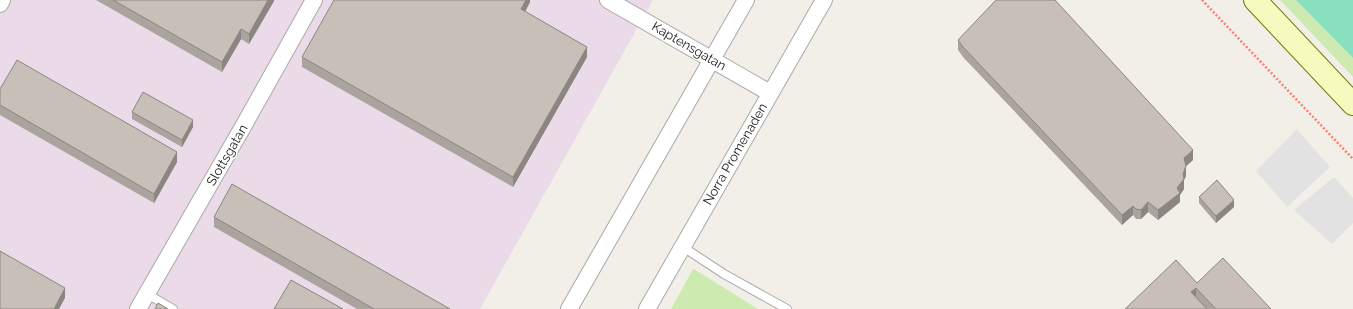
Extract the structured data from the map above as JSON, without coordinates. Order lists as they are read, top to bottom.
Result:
{
  "streets": {
    "street": ["Kaptensgatan", "Norra Promenaden", "Slottsgatan"]
  },
  "crossings": [
    ["Kaptensgatan", "Norra Promenaden"]
  ]
}
